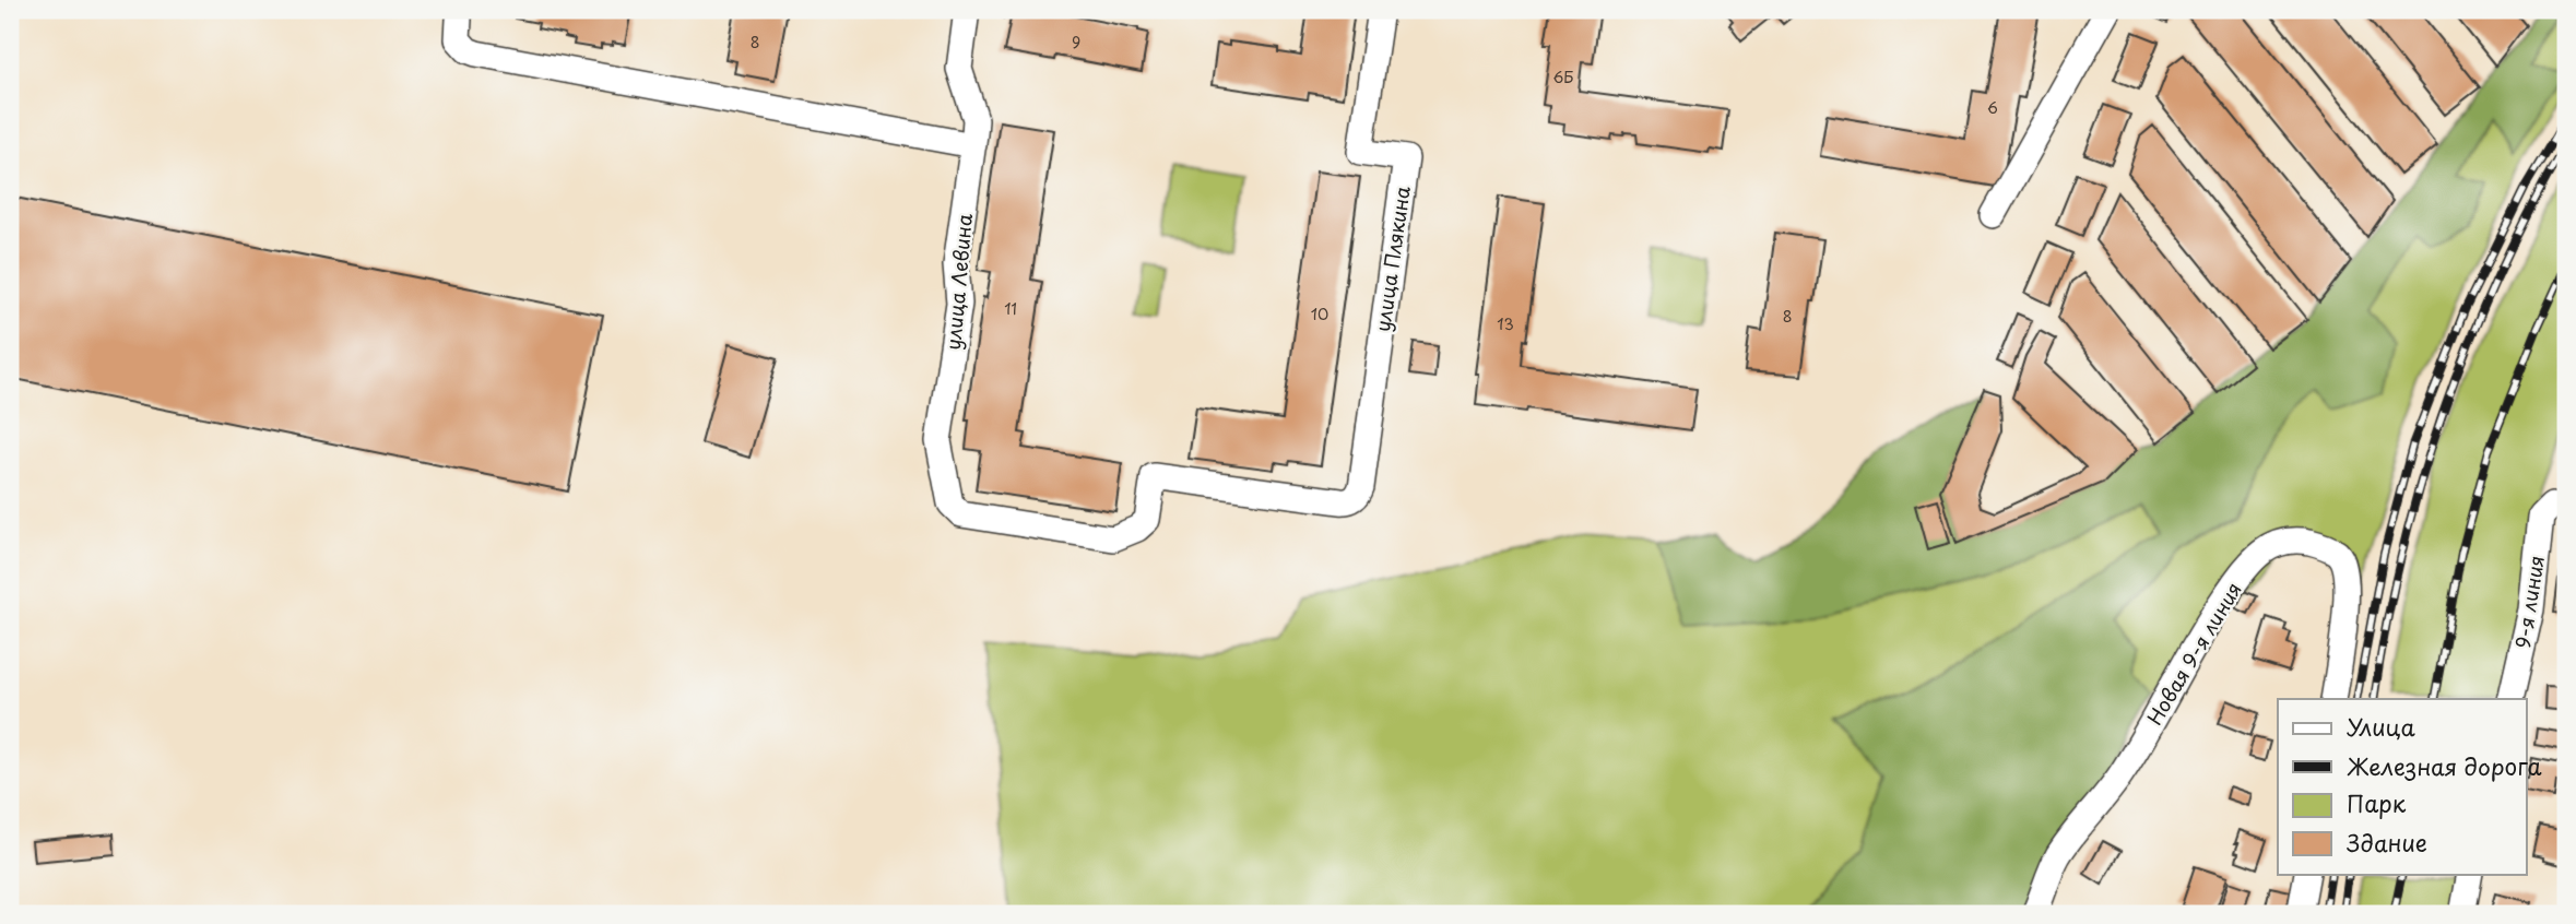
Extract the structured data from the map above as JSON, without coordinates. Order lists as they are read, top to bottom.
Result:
{
  "streets": {
    "street": [
      "улица Плякина",
      "улица Левина",
      "9-я линия",
      "Новая 9-я линия"
    ]
  },
  "crossings": [
    ["улица Плякина", "улица Левина"]
  ],
  "house_numbers": [
    "8",
    "9",
    "6Б",
    "6",
    "11",
    "10",
    "8",
    "13"
  ],
  "legend": [
    "Улица",
    "Железная дорога",
    "Парк",
    "Здание"
  ]
}
